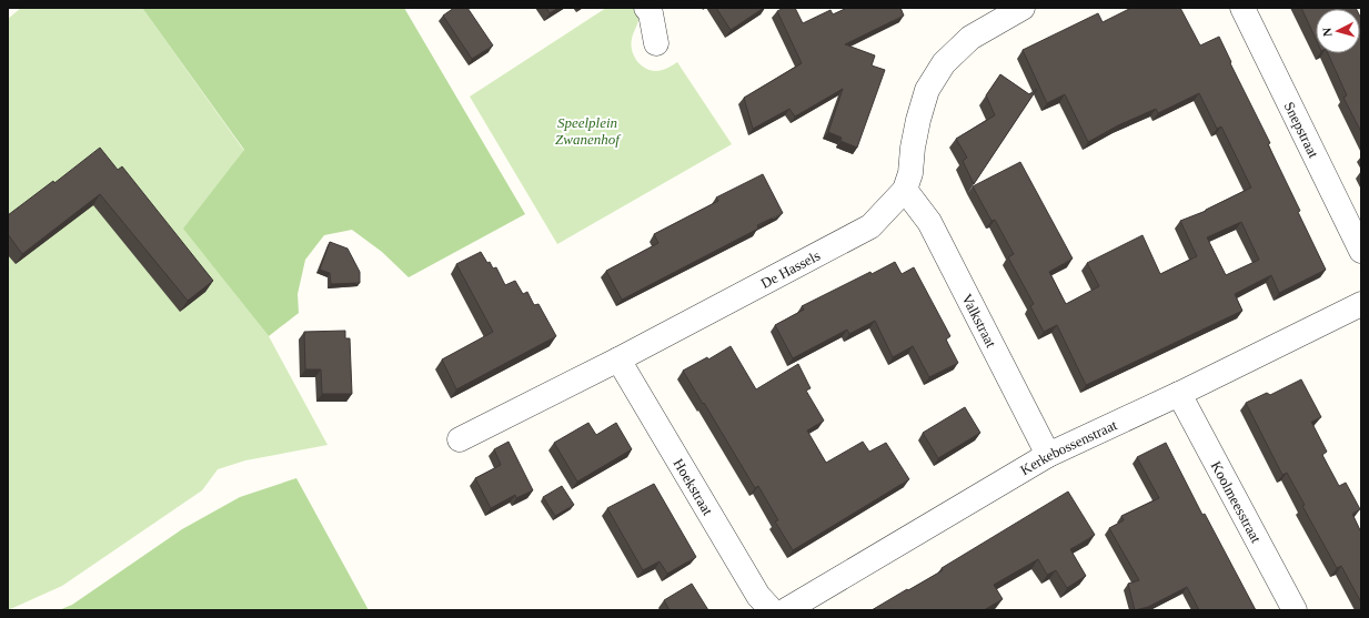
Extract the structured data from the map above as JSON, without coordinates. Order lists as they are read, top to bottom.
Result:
{
  "streets": {
    "street": [
      "Snepstraat",
      "De Hassels",
      "Valkstraat",
      "Kerkebossenstraat",
      "Hoekstraat",
      "Koolmeesstraat"
    ]
  },
  "crossings": [
    ["De Hassels", "Valkstraat"],
    ["De Hassels", "Hoekstraat"],
    ["Valkstraat", "Kerkebossenstraat"],
    ["Kerkebossenstraat", "Koolmeesstraat"]
  ],
  "parks": ["Speelplein Zwanenhof"],
  "north": "left"
}
